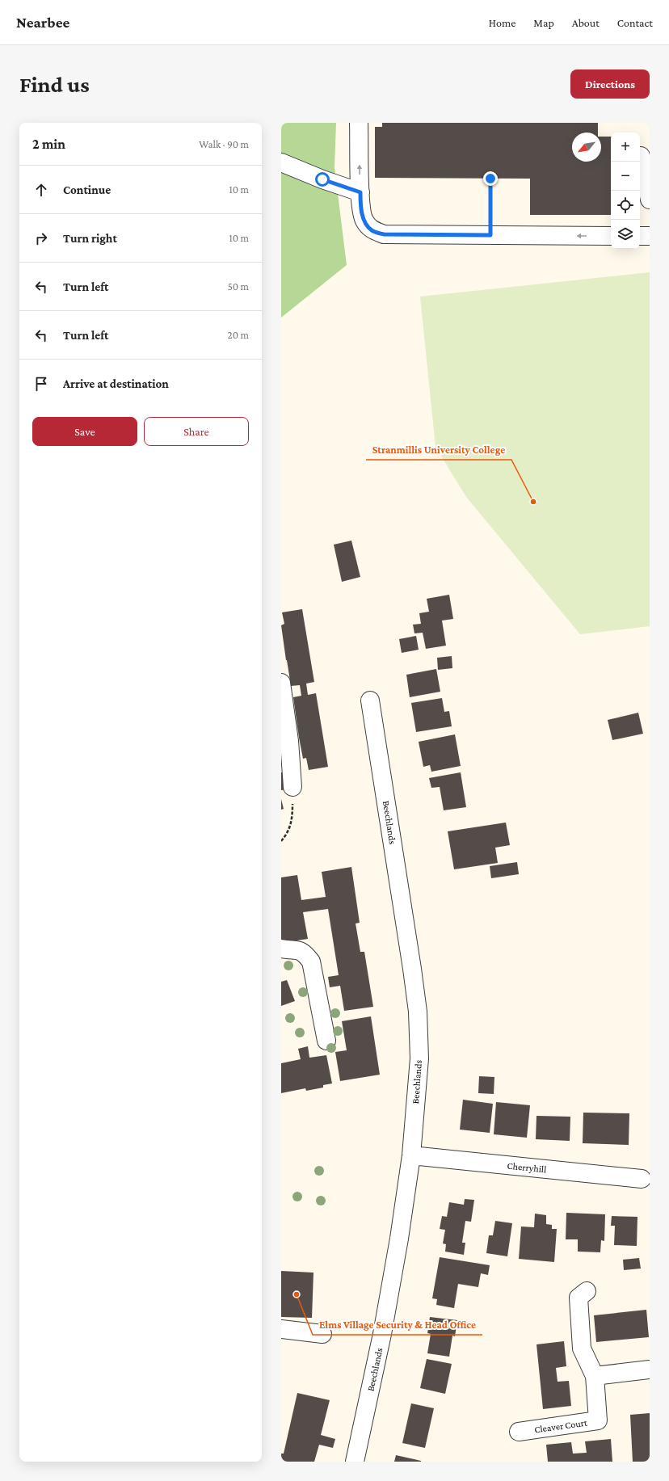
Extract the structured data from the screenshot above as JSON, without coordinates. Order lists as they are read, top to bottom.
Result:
{
  "streets": {
    "street": ["Beechlands", "Cherryhill", "Cleaver Court"]
  },
  "crossings": [
    ["Beechlands", "Cherryhill"]
  ],
  "places": ["Stranmillis University College", "Elms Village Security & Head Office"],
  "north": "bottom left",
  "page": {
    "header": "Nearbee",
    "nav": [
      "Home",
      "Map",
      "About",
      "Contact"
    ],
    "buttons": [
      "Directions",
      ["Save", "Share"]
    ],
    "title": "Find us",
    "heading": ["2 min", "Walk · 90 m"],
    "map_buttons": ["+", "−"],
    "list": [
      ["Continue", "10 m"],
      ["Turn right", "10 m"],
      ["Turn left", "50 m"],
      ["Turn left", "20 m"],
      "Arrive at destination"
    ]
  }
}
